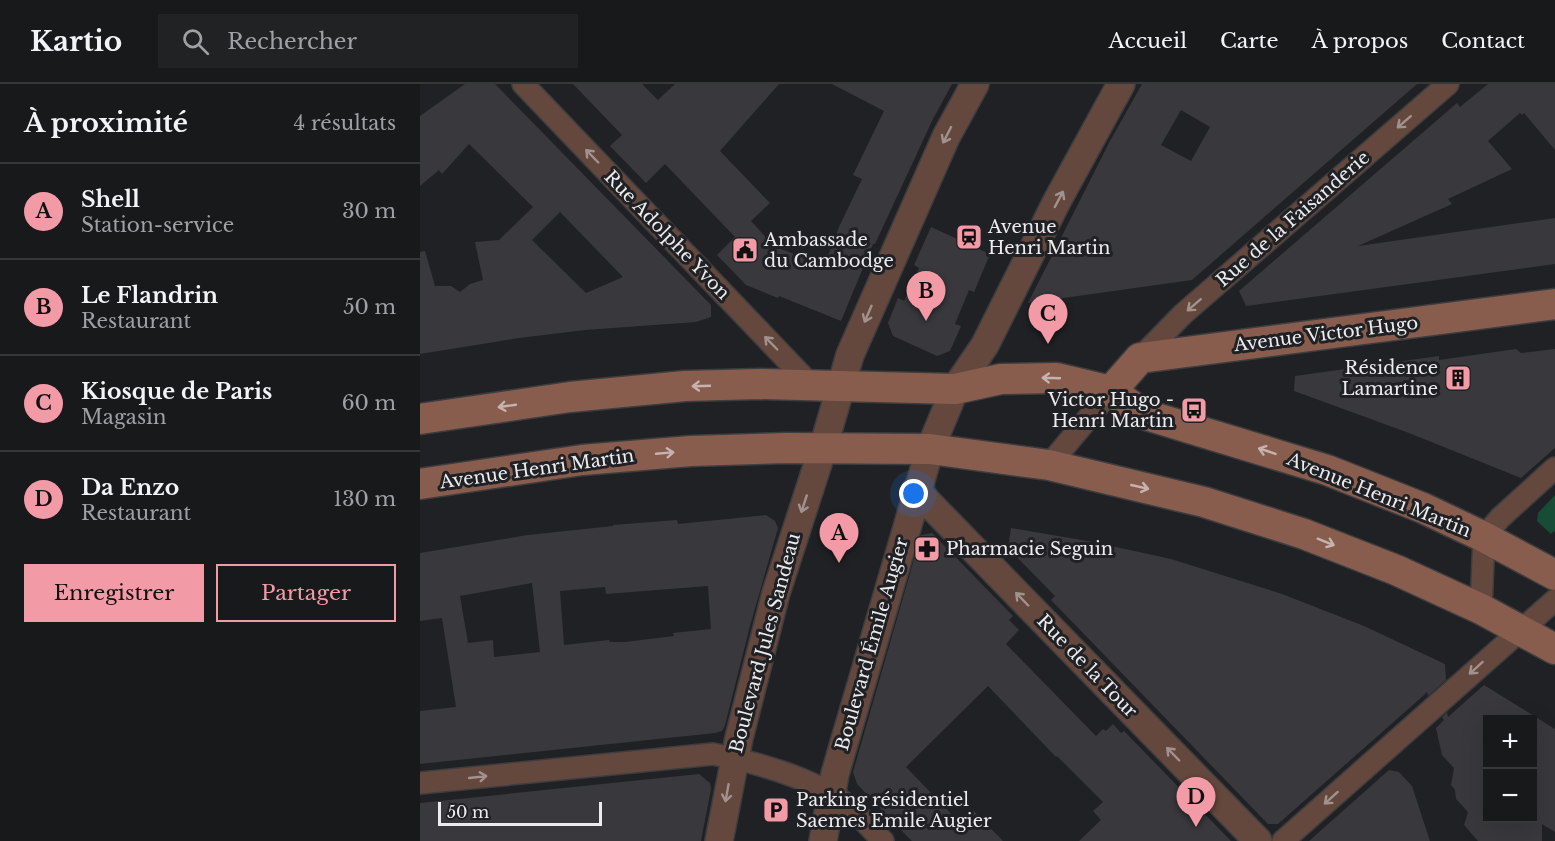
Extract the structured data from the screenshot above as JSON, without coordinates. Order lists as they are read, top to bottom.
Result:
{
  "streets": {
    "main road": ["Avenue Victor Hugo", "Avenue Henri Martin"],
    "street": [
      "Rue de la Faisanderie",
      "Rue Adolphe Yvon",
      "Boulevard Jules Sandeau",
      "Boulevard Émile Augier",
      "Rue de la Tour"
    ]
  },
  "crossings": [
    ["Rue de la Faisanderie", "Avenue Victor Hugo"],
    ["Rue Adolphe Yvon", "Avenue Henri Martin"],
    ["Avenue Henri Martin", "Boulevard Jules Sandeau"],
    ["Avenue Henri Martin", "Boulevard Émile Augier"],
    ["Boulevard Émile Augier", "Rue de la Tour"]
  ],
  "one_way": [
    "Rue de la Faisanderie",
    "Rue Adolphe Yvon",
    "Boulevard Jules Sandeau",
    "Boulevard Émile Augier",
    "Rue de la Tour"
  ],
  "places": {
    "station": ["Avenue Henri Martin"],
    "public building": ["Ambassade du Cambodge"],
    "building": ["Résidence Lamartine"],
    "bus stop": ["Victor Hugo - Henri Martin"],
    "pharmacy": ["Pharmacie Seguin"],
    "parking": ["Parking résidentiel Saemes Emile Augier"]
  },
  "scale_bar": "50 m",
  "page": {
    "header": "Kartio",
    "search": "Rechercher",
    "nav": [
      "Accueil",
      "Carte",
      "À propos",
      "Contact"
    ],
    "heading": ["À proximité", "4 résultats"],
    "list": [
      {
        "mark": "A",
        "name": "Shell",
        "note": "Station-service",
        "value": "30 m"
      },
      {
        "mark": "B",
        "name": "Le Flandrin",
        "note": "Restaurant",
        "value": "50 m"
      },
      {
        "mark": "C",
        "name": "Kiosque de Paris",
        "note": "Magasin",
        "value": "60 m"
      },
      {
        "mark": "D",
        "name": "Da Enzo",
        "note": "Restaurant",
        "value": "130 m"
      }
    ],
    "pins": [
      "B",
      "C",
      "A",
      "D"
    ],
    "buttons": ["Enregistrer", "Partager"],
    "map_buttons": ["+", "−"],
    "scale": "50 m"
  }
}
